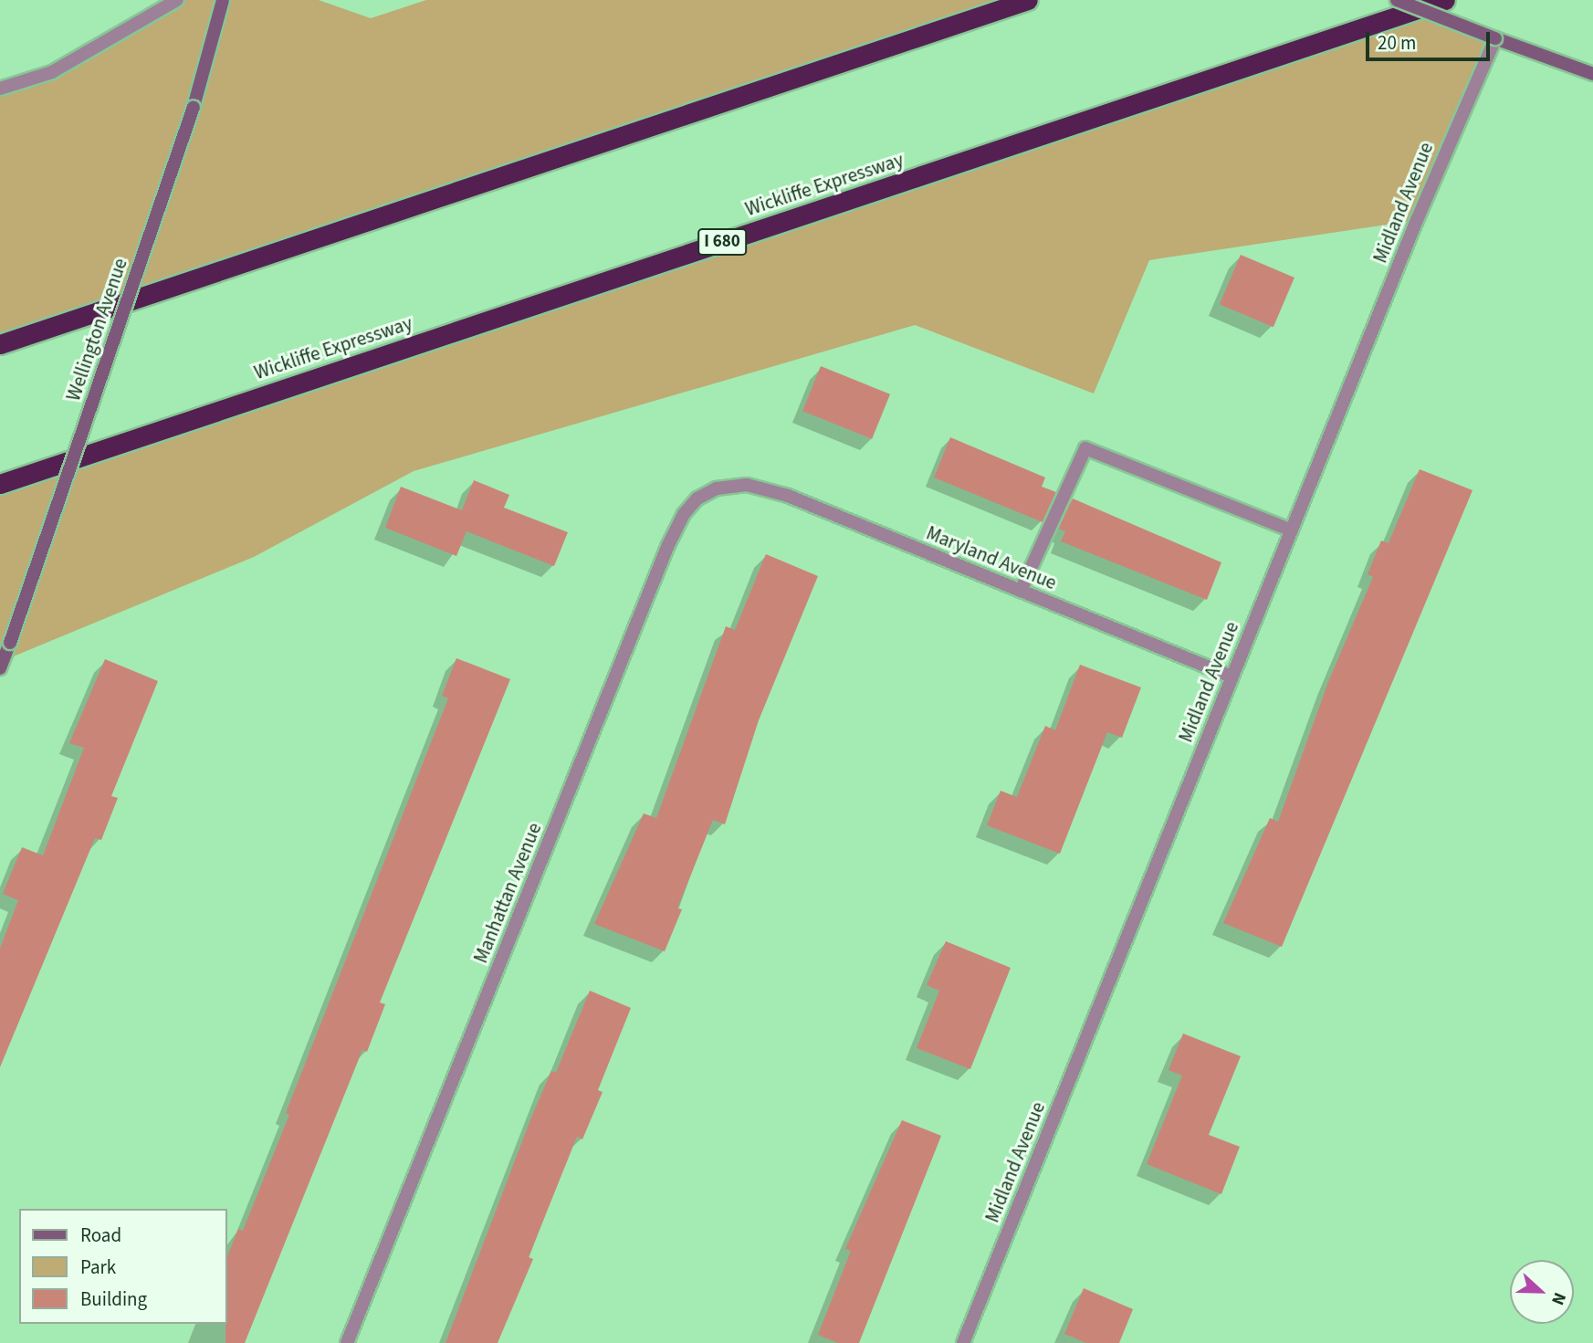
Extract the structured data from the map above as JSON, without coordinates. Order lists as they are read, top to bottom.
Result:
{
  "streets": {
    "highway": ["Wickliffe Expressway", "I 680"],
    "street": [
      "Midland Avenue",
      "Wellington Avenue",
      "Maryland Avenue",
      "Manhattan Avenue"
    ]
  },
  "crossings": [
    ["Midland Avenue", "Maryland Avenue"],
    ["Maryland Avenue", "Manhattan Avenue"]
  ],
  "legend": ["Road", "Park", "Building"],
  "scale_bar": "20 m",
  "north": "right"
}
